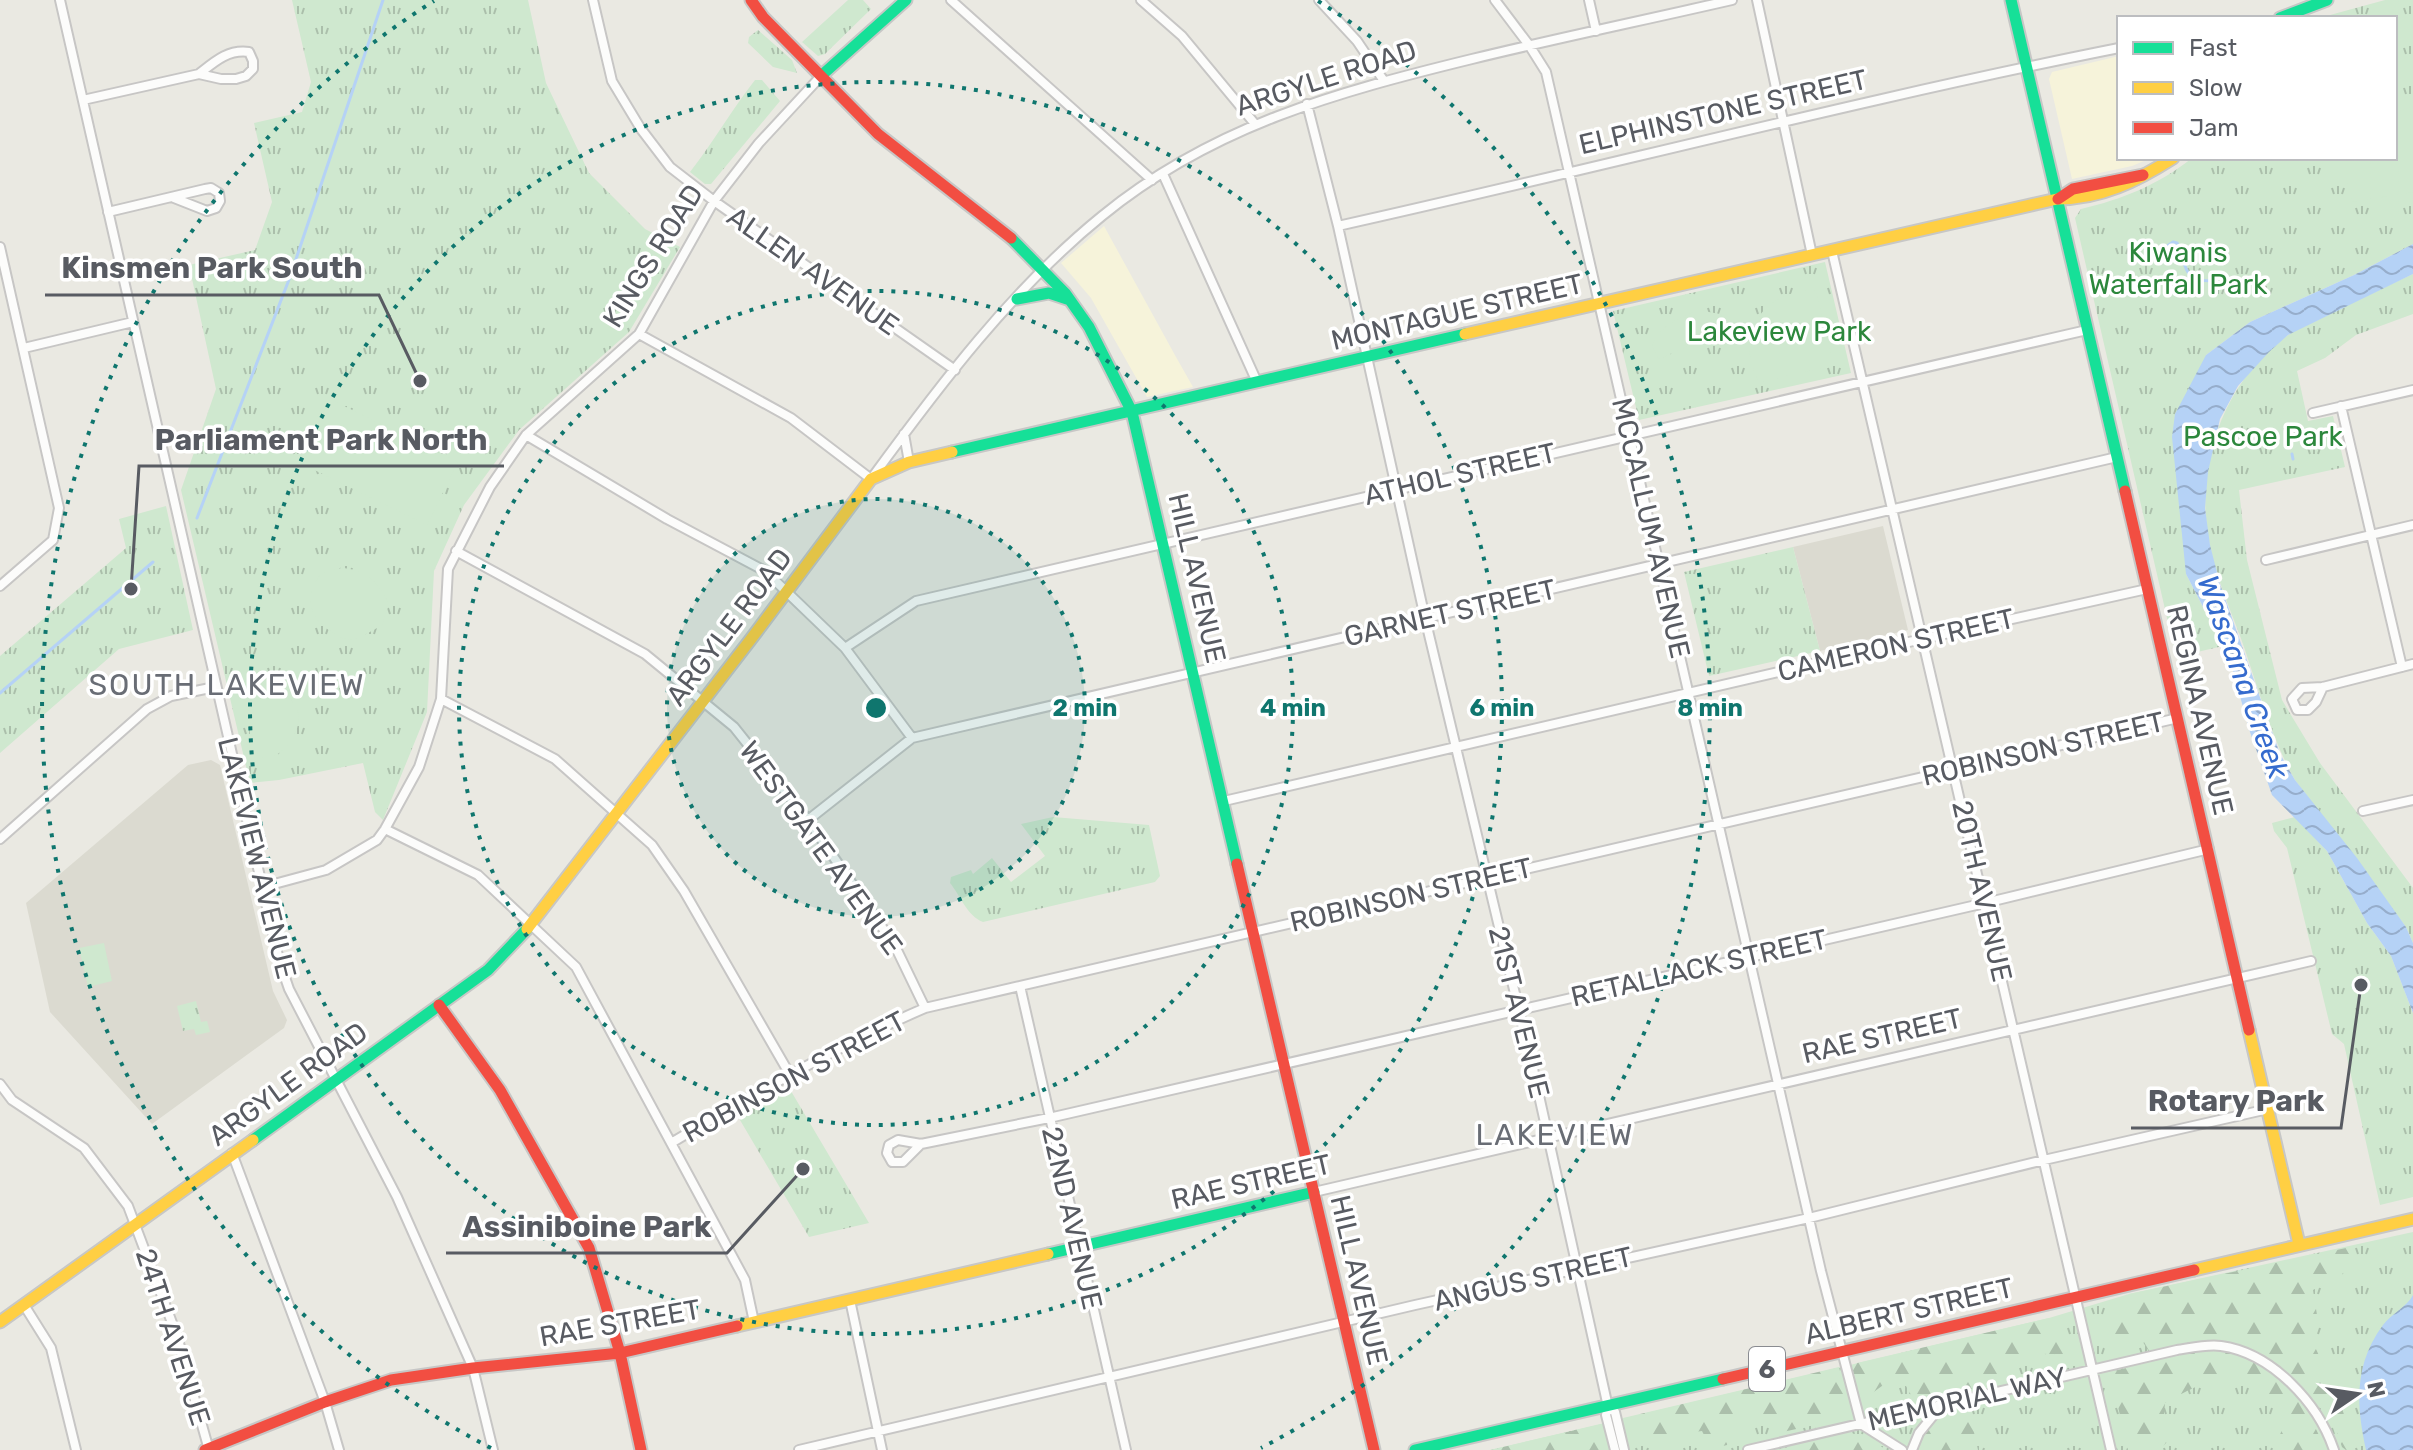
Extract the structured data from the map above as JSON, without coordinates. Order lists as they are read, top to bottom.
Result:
{
  "streets": {
    "street": [
      "ARGYLE ROAD",
      "ELPHINSTONE STREET",
      "KINGS ROAD",
      "ALLEN AVENUE",
      "MONTAGUE STREET",
      "ATHOL STREET",
      "MCCALLUM AVENUE",
      "HILL AVENUE",
      "GARNET STREET",
      "CAMERON STREET",
      "REGINA AVENUE",
      "ROBINSON STREET",
      "WESTGATE AVENUE",
      "LAKEVIEW AVENUE",
      "20TH AVENUE",
      "RETALLACK STREET",
      "21ST AVENUE",
      "RAE STREET",
      "22ND AVENUE",
      "ANGUS STREET",
      "ALBERT STREET",
      "24TH AVENUE",
      "6",
      "MEMORIAL WAY"
    ]
  },
  "crossings": [
    ["ARGYLE ROAD", "ALLEN AVENUE"],
    ["ARGYLE ROAD", "MONTAGUE STREET"],
    ["ARGYLE ROAD", "MCCALLUM AVENUE"],
    ["ARGYLE ROAD", "HILL AVENUE"],
    ["ARGYLE ROAD", "WESTGATE AVENUE"],
    ["ARGYLE ROAD", "LAKEVIEW AVENUE"],
    ["ARGYLE ROAD", "21ST AVENUE"],
    ["ARGYLE ROAD", "24TH AVENUE"],
    ["ELPHINSTONE STREET", "MCCALLUM AVENUE"],
    ["ELPHINSTONE STREET", "REGINA AVENUE"],
    ["ELPHINSTONE STREET", "21ST AVENUE"],
    ["KINGS ROAD", "ALLEN AVENUE"],
    ["KINGS ROAD", "HILL AVENUE"],
    ["KINGS ROAD", "WESTGATE AVENUE"],
    ["KINGS ROAD", "LAKEVIEW AVENUE"],
    ["MONTAGUE STREET", "MCCALLUM AVENUE"],
    ["MONTAGUE STREET", "HILL AVENUE"],
    ["MONTAGUE STREET", "REGINA AVENUE"],
    ["MONTAGUE STREET", "20TH AVENUE"],
    ["MONTAGUE STREET", "21ST AVENUE"],
    ["ATHOL STREET", "MCCALLUM AVENUE"],
    ["ATHOL STREET", "HILL AVENUE"],
    ["ATHOL STREET", "REGINA AVENUE"],
    ["ATHOL STREET", "20TH AVENUE"],
    ["ATHOL STREET", "21ST AVENUE"],
    ["MCCALLUM AVENUE", "GARNET STREET"],
    ["MCCALLUM AVENUE", "CAMERON STREET"],
    ["MCCALLUM AVENUE", "ROBINSON STREET"],
    ["MCCALLUM AVENUE", "RETALLACK STREET"],
    ["MCCALLUM AVENUE", "RAE STREET"],
    ["MCCALLUM AVENUE", "ANGUS STREET"],
    ["MCCALLUM AVENUE", "ALBERT STREET"],
    ["MCCALLUM AVENUE", "MEMORIAL WAY"],
    ["HILL AVENUE", "GARNET STREET"],
    ["HILL AVENUE", "CAMERON STREET"],
    ["HILL AVENUE", "ROBINSON STREET"],
    ["HILL AVENUE", "RETALLACK STREET"],
    ["HILL AVENUE", "RAE STREET"],
    ["HILL AVENUE", "ANGUS STREET"],
    ["GARNET STREET", "REGINA AVENUE"],
    ["GARNET STREET", "WESTGATE AVENUE"],
    ["GARNET STREET", "20TH AVENUE"],
    ["GARNET STREET", "21ST AVENUE"],
    ["CAMERON STREET", "REGINA AVENUE"],
    ["CAMERON STREET", "20TH AVENUE"],
    ["CAMERON STREET", "21ST AVENUE"],
    ["REGINA AVENUE", "ROBINSON STREET"],
    ["REGINA AVENUE", "RETALLACK STREET"],
    ["REGINA AVENUE", "RAE STREET"],
    ["REGINA AVENUE", "ANGUS STREET"],
    ["REGINA AVENUE", "ALBERT STREET"],
    ["ROBINSON STREET", "WESTGATE AVENUE"],
    ["ROBINSON STREET", "20TH AVENUE"],
    ["ROBINSON STREET", "21ST AVENUE"],
    ["ROBINSON STREET", "22ND AVENUE"],
    ["LAKEVIEW AVENUE", "RAE STREET"],
    ["20TH AVENUE", "RETALLACK STREET"],
    ["20TH AVENUE", "RAE STREET"],
    ["20TH AVENUE", "ANGUS STREET"],
    ["20TH AVENUE", "ALBERT STREET"],
    ["20TH AVENUE", "MEMORIAL WAY"],
    ["RETALLACK STREET", "21ST AVENUE"],
    ["RETALLACK STREET", "22ND AVENUE"],
    ["21ST AVENUE", "RAE STREET"],
    ["21ST AVENUE", "ANGUS STREET"],
    ["21ST AVENUE", "ALBERT STREET"],
    ["RAE STREET", "22ND AVENUE"],
    ["RAE STREET", "24TH AVENUE"],
    ["22ND AVENUE", "ANGUS STREET"]
  ],
  "districts": ["SOUTH LAKEVIEW", "LAKEVIEW"],
  "water": ["Wascana Creek"],
  "parks": ["Kiwanis Waterfall Park", "Lakeview Park", "Pascoe Park"],
  "places": [
    "Kinsmen Park South",
    "Parliament Park North",
    "Rotary Park",
    "Assiniboine Park"
  ],
  "legend": ["Fast", "Slow", "Jam"],
  "north": "right",
  "rings": [
    "2 min",
    "4 min",
    "6 min",
    "8 min"
  ]
}
